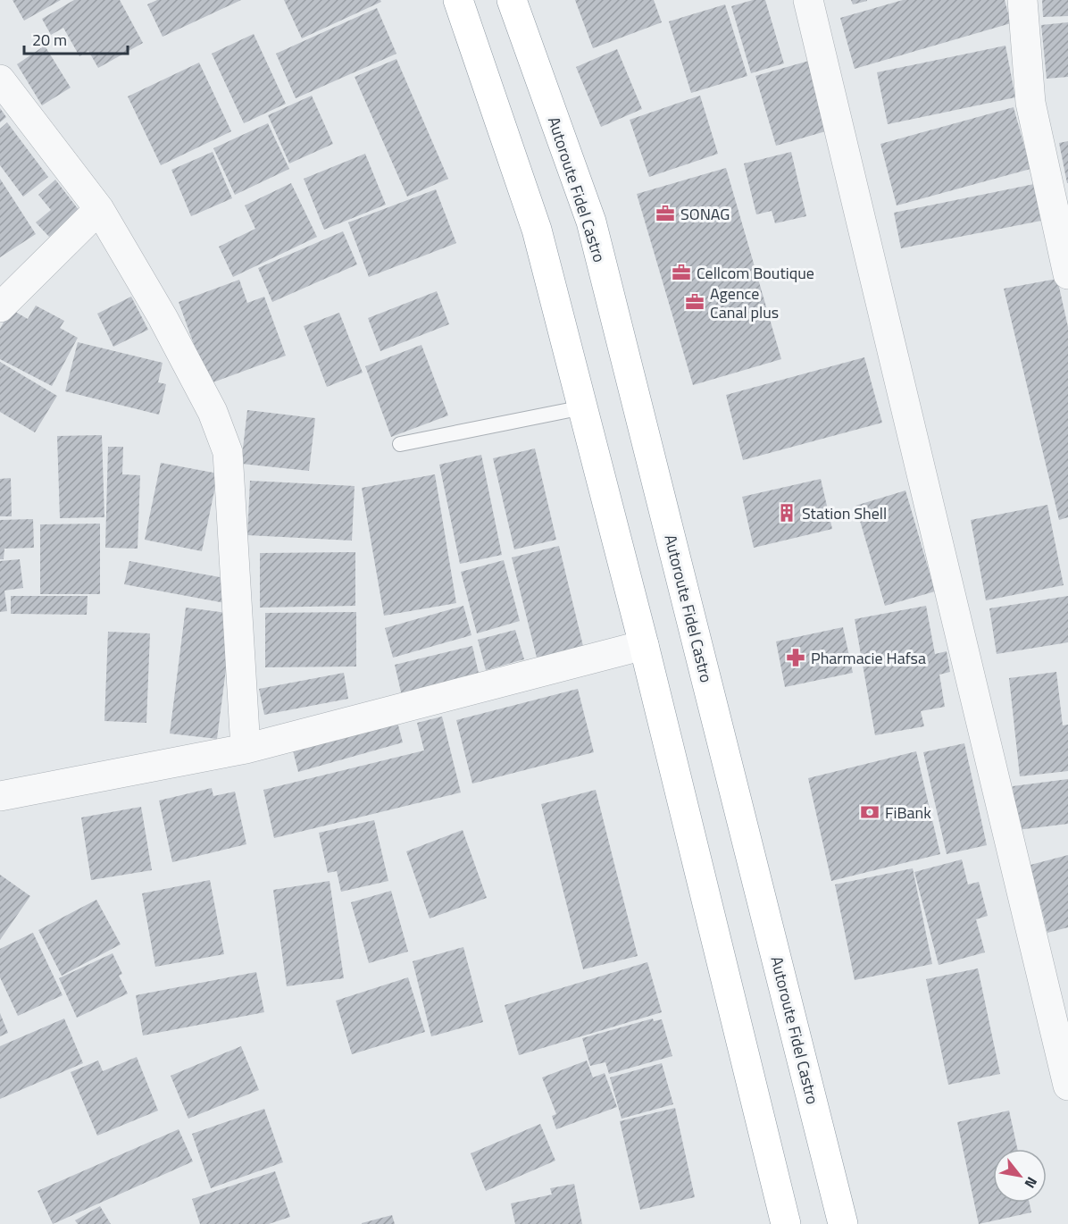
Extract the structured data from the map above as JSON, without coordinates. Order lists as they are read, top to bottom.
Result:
{
  "streets": {
    "highway": ["Autoroute Fidel Castro"]
  },
  "places": {
    "office": ["SONAG", "Cellcom Boutique", "Agence Canal plus"],
    "building": ["Station Shell"],
    "pharmacy": ["Pharmacie Hafsa"],
    "bank": ["FiBank"]
  },
  "scale_bar": "20 m",
  "north": "bottom right"
}
